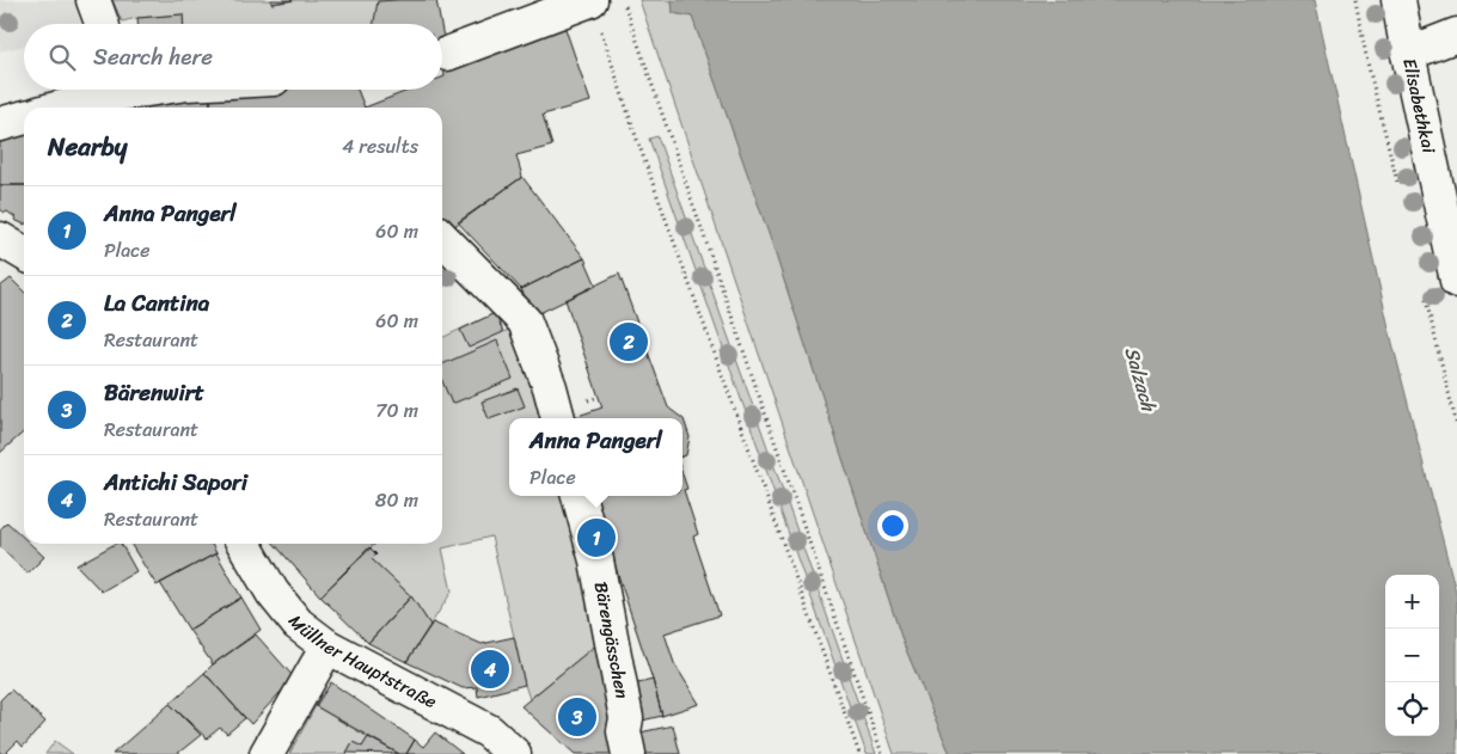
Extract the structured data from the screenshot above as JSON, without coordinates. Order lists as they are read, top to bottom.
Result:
{
  "streets": {
    "street": ["Elisabethkai", "Bärengässchen", "Müllner Hauptstraße"]
  },
  "water": ["Salzach"],
  "page": {
    "search": "Search here",
    "heading": ["Nearby", "4 results"],
    "list": [
      {
        "mark": "1",
        "name": "Anna Pangerl",
        "note": "Place",
        "value": "60 m"
      },
      {
        "mark": "2",
        "name": "La Cantina",
        "note": "Restaurant",
        "value": "60 m"
      },
      {
        "mark": "3",
        "name": "Bärenwirt",
        "note": "Restaurant",
        "value": "70 m"
      },
      {
        "mark": "4",
        "name": "Antichi Sapori",
        "note": "Restaurant",
        "value": "80 m"
      }
    ],
    "pins": [
      "2",
      "1",
      "4",
      "3"
    ],
    "popup": ["Anna Pangerl", "Place"],
    "map_buttons": ["+", "−"]
  }
}
